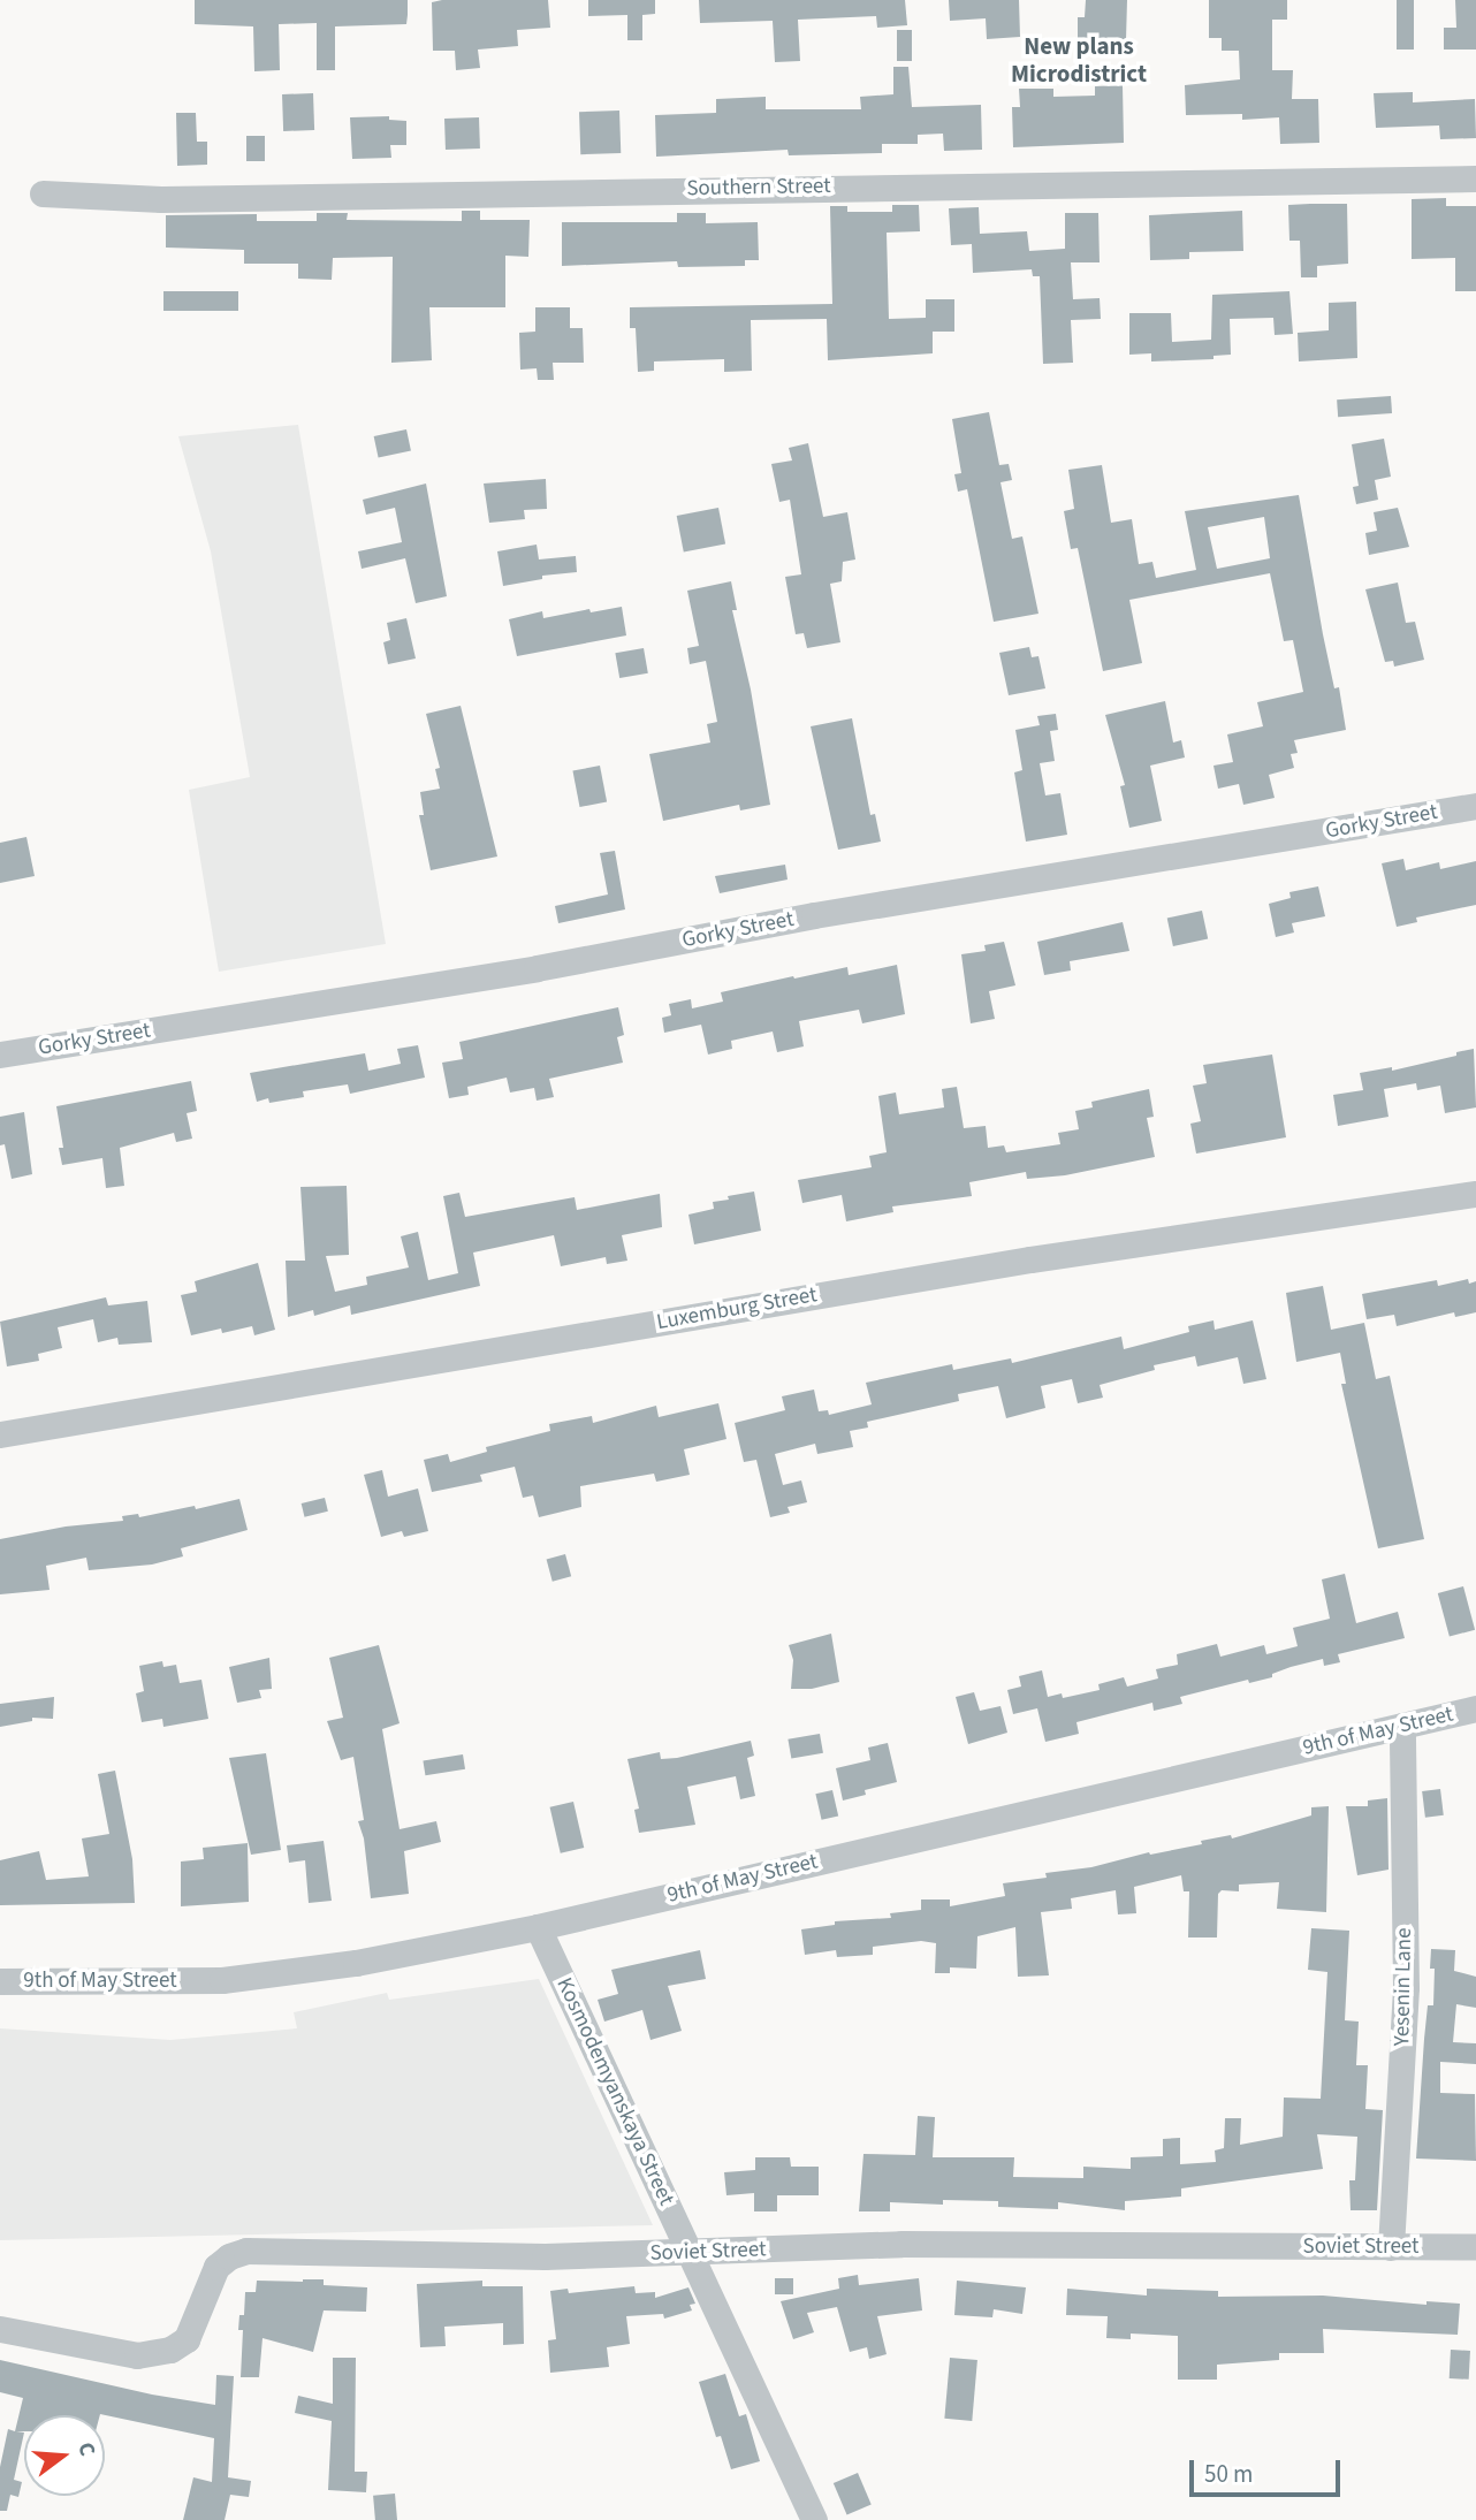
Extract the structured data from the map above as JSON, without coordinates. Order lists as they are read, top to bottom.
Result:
{
  "streets": {
    "street": [
      "Southern Street",
      "Gorky Street",
      "Luxemburg Street",
      "9th of May Street",
      "Yesenin Lane",
      "Kosmodemyanskaya Street",
      "Soviet Street"
    ]
  },
  "crossings": [
    ["9th of May Street", "Yesenin Lane"],
    ["9th of May Street", "Kosmodemyanskaya Street"],
    ["Yesenin Lane", "Soviet Street"],
    ["Kosmodemyanskaya Street", "Soviet Street"]
  ],
  "districts": ["New plans Microdistrict"],
  "scale_bar": "50 m",
  "north": "right"
}
